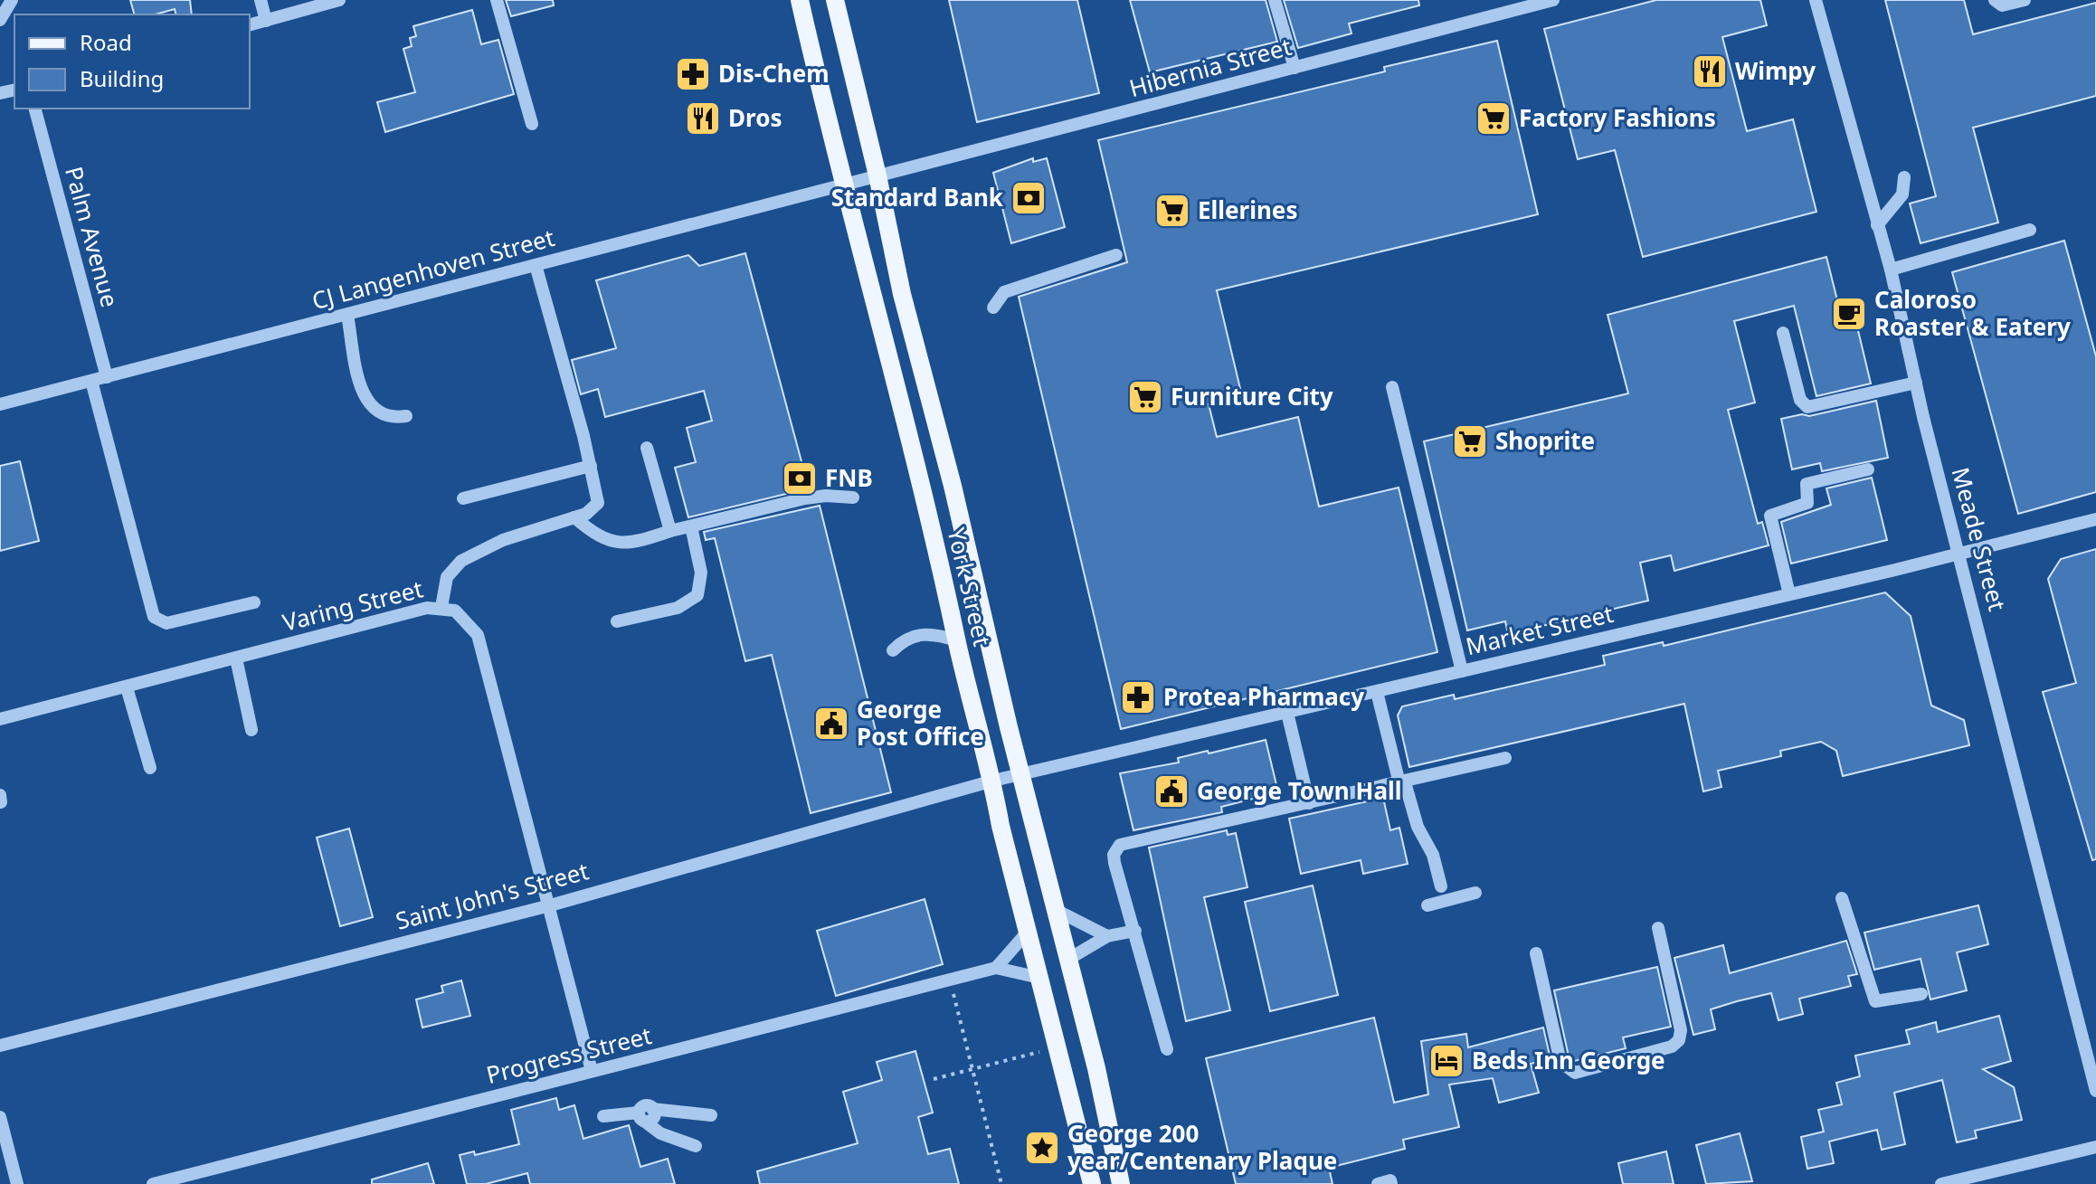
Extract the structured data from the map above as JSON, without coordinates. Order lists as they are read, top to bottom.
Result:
{
  "streets": {
    "main road": ["York Street"],
    "street": [
      "Hibernia Street",
      "Palm Avenue",
      "CJ Langenhoven Street",
      "Meade Street",
      "Varing Street",
      "Market Street",
      "Saint John's Street",
      "Progress Street"
    ]
  },
  "crossings": [
    ["Hibernia Street", "CJ Langenhoven Street"],
    ["Hibernia Street", "York Street"],
    ["Palm Avenue", "CJ Langenhoven Street"],
    ["CJ Langenhoven Street", "York Street"],
    ["Meade Street", "Market Street"],
    ["York Street", "Market Street"],
    ["York Street", "Saint John's Street"],
    ["York Street", "Progress Street"],
    ["Varing Street", "Saint John's Street"],
    ["Varing Street", "Progress Street"],
    ["Market Street", "Saint John's Street"]
  ],
  "places": {
    "restaurant": ["Wimpy", "Dros"],
    "pharmacy": ["Dis-Chem", "Protea Pharmacy"],
    "supermarket": [
      "Factory Fashions",
      "Ellerines",
      "Furniture City",
      "Shoprite"
    ],
    "bank": ["Standard Bank", "FNB"],
    "cafe": ["Caloroso Roaster & Eatery"],
    "public building": ["George Post Office", "George Town Hall"],
    "hotel": ["Beds Inn George"],
    "place": ["George 200 year/Centenary Plaque"]
  },
  "legend": ["Road", "Building"]
}
